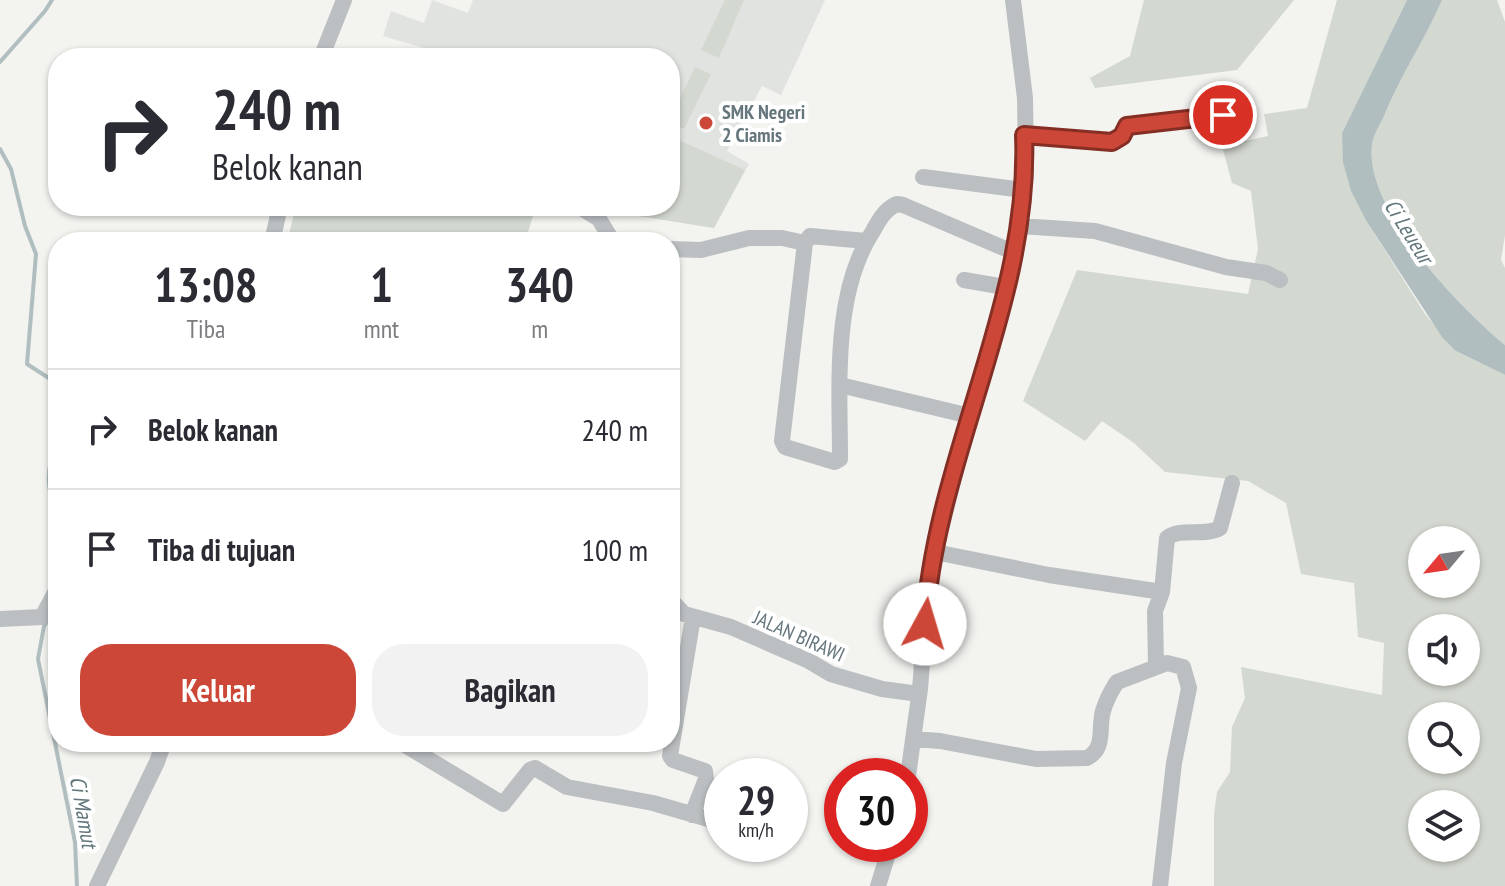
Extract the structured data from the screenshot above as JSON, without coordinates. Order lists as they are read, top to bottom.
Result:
{
  "streets": {
    "street": ["JALAN BIRAWI"]
  },
  "water": ["Ci Leueur", "Ci Mamut"],
  "places": ["SMK Negeri 2 Ciamis"],
  "north": "bottom left",
  "page": {
    "turn": ["240 m", "Belok kanan"],
    "eta": [
      "13:08",
      "Tiba",
      "1",
      "mnt",
      "340",
      "m"
    ],
    "list": [
      {
        "name": "Belok kanan",
        "value": "240 m"
      },
      {
        "name": "Tiba di tujuan",
        "value": "100 m"
      }
    ],
    "buttons": ["Keluar", "Bagikan"],
    "speed": "29 km/h",
    "limit": "30"
  }
}
